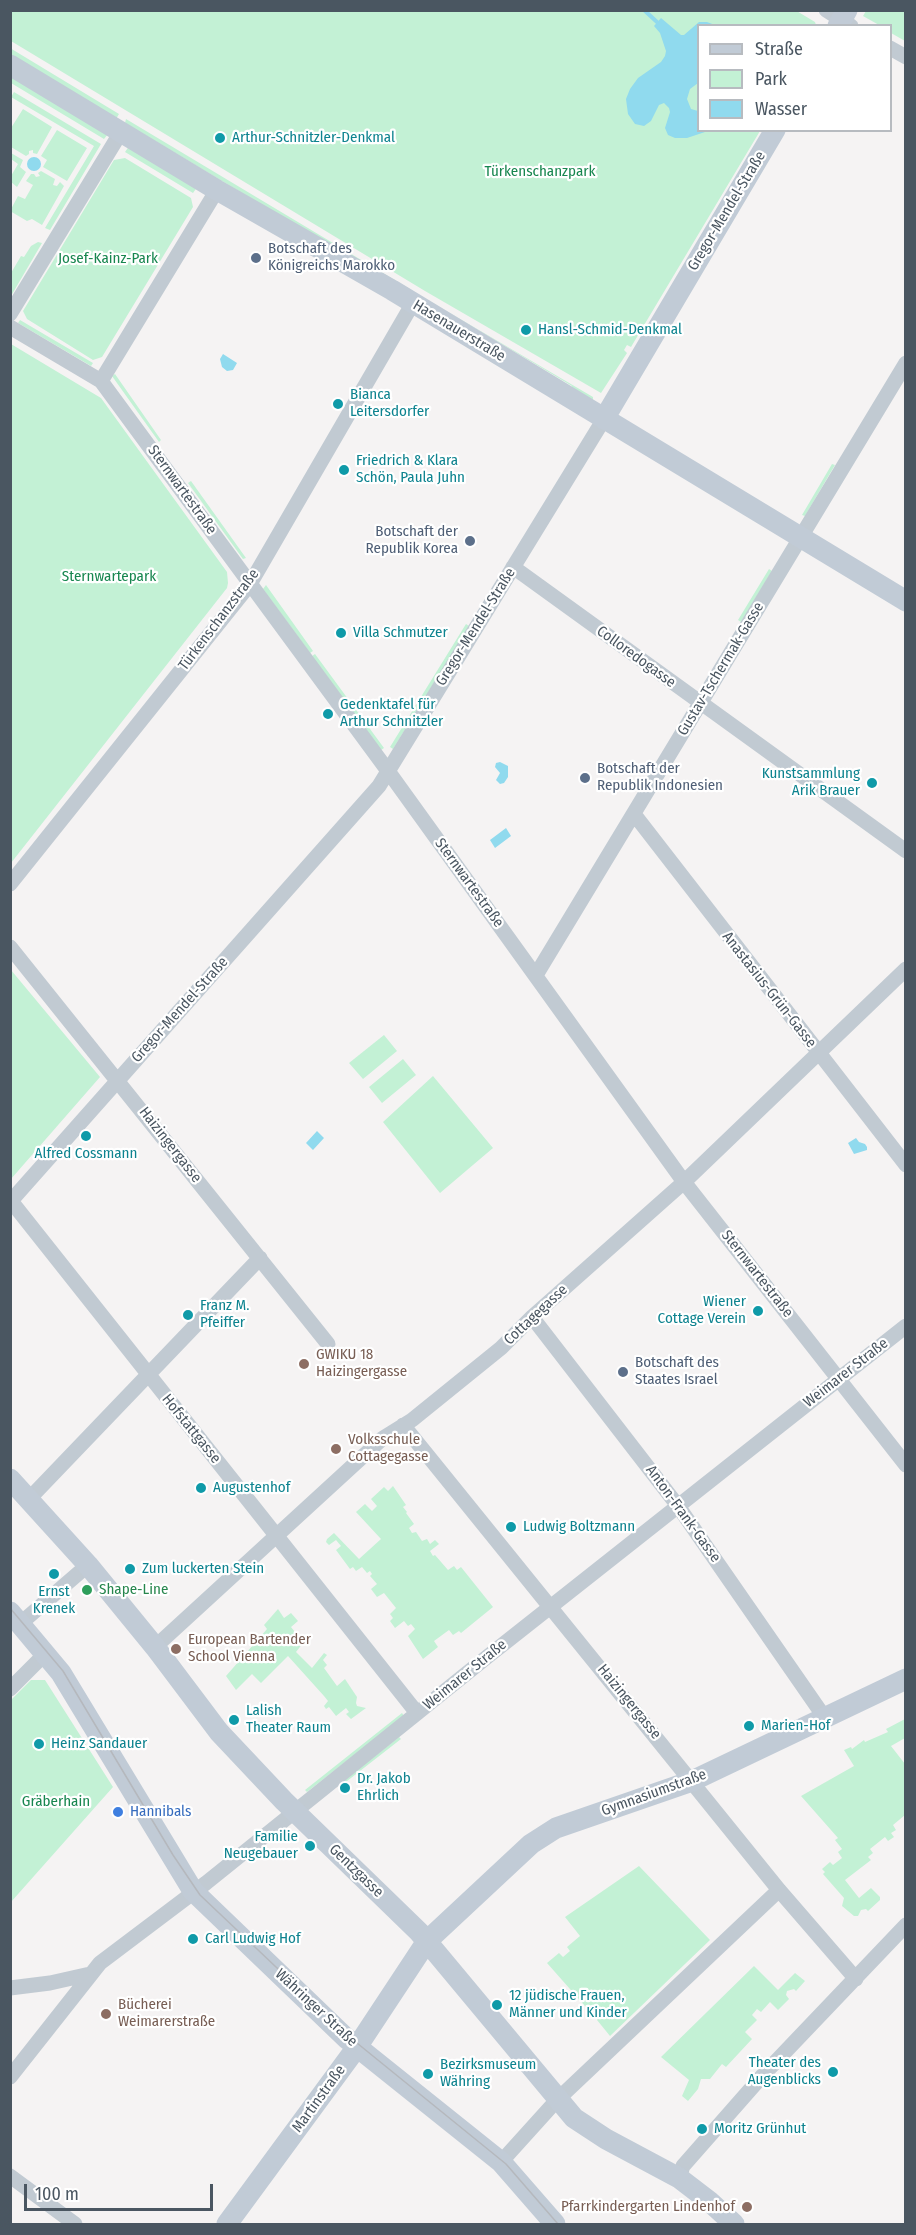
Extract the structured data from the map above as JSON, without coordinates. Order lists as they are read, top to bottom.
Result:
{
  "streets": {
    "street": [
      "Gregor-Mendel-Straße",
      "Hasenauerstraße",
      "Sternwartestraße",
      "Türkenschanzstraße",
      "Colloredogasse",
      "Gustav-Tschermak-Gasse",
      "Anastasius-Grün-Gasse",
      "Haizingergasse",
      "Cottagegasse",
      "Weimarer Straße",
      "Hofstattgasse",
      "Anton-Frank-Gasse",
      "Gymnasiumstraße",
      "Gentzgasse",
      "Währinger Straße",
      "Martinstraße"
    ]
  },
  "crossings": [
    ["Gregor-Mendel-Straße", "Hasenauerstraße"],
    ["Gregor-Mendel-Straße", "Sternwartestraße"],
    ["Gregor-Mendel-Straße", "Colloredogasse"],
    ["Gregor-Mendel-Straße", "Haizingergasse"],
    ["Gregor-Mendel-Straße", "Hofstattgasse"],
    ["Hasenauerstraße", "Türkenschanzstraße"],
    ["Hasenauerstraße", "Gustav-Tschermak-Gasse"],
    ["Sternwartestraße", "Türkenschanzstraße"],
    ["Sternwartestraße", "Gustav-Tschermak-Gasse"],
    ["Sternwartestraße", "Cottagegasse"],
    ["Sternwartestraße", "Weimarer Straße"],
    ["Colloredogasse", "Gustav-Tschermak-Gasse"],
    ["Gustav-Tschermak-Gasse", "Anastasius-Grün-Gasse"],
    ["Anastasius-Grün-Gasse", "Cottagegasse"],
    ["Haizingergasse", "Cottagegasse"],
    ["Haizingergasse", "Weimarer Straße"],
    ["Haizingergasse", "Gymnasiumstraße"],
    ["Cottagegasse", "Hofstattgasse"],
    ["Cottagegasse", "Anton-Frank-Gasse"],
    ["Cottagegasse", "Gentzgasse"],
    ["Weimarer Straße", "Hofstattgasse"],
    ["Weimarer Straße", "Anton-Frank-Gasse"],
    ["Weimarer Straße", "Gentzgasse"],
    ["Weimarer Straße", "Währinger Straße"],
    ["Anton-Frank-Gasse", "Gymnasiumstraße"],
    ["Gymnasiumstraße", "Gentzgasse"],
    ["Gymnasiumstraße", "Martinstraße"],
    ["Gentzgasse", "Martinstraße"],
    ["Währinger Straße", "Martinstraße"]
  ],
  "parks": [
    "Türkenschanzpark",
    "Josef-Kainz-Park",
    "Sternwartepark",
    "Gräberhain"
  ],
  "places": [
    "Arthur-Schnitzler-Denkmal",
    "Botschaft des Königreichs Marokko",
    "Hansl-Schmid-Denkmal",
    "Bianca Leitersdorfer",
    "Friedrich & Klara Schön, Paula Juhn",
    "Botschaft der Republik Korea",
    "Villa Schmutzer",
    "Gedenktafel für Arthur Schnitzler",
    "Botschaft der Republik Indonesien",
    "Kunstsammlung Arik Brauer",
    "Alfred Cossmann",
    "Wiener Cottage Verein",
    "Franz M. Pfeiffer",
    "GWIKU 18 Haizingergasse",
    "Botschaft des Staates Israel",
    "Volksschule Cottagegasse",
    "Augustenhof",
    "Ludwig Boltzmann",
    "Zum luckerten Stein",
    "Ernst Krenek",
    "Shape-Line",
    "European Bartender School Vienna",
    "Lalish Theater Raum",
    "Marien-Hof",
    "Heinz Sandauer",
    "Dr. Jakob Ehrlich",
    "Hannibals",
    "Familie Neugebauer",
    "Carl Ludwig Hof",
    "12 jüdische Frauen, Männer und Kinder",
    "Bücherei Weimarerstraße",
    "Theater des Augenblicks",
    "Bezirksmuseum Währing",
    "Moritz Grünhut",
    "Pfarrkindergarten Lindenhof"
  ],
  "legend": ["Straße", "Park", "Wasser"],
  "scale_bar": "100 m"
}
